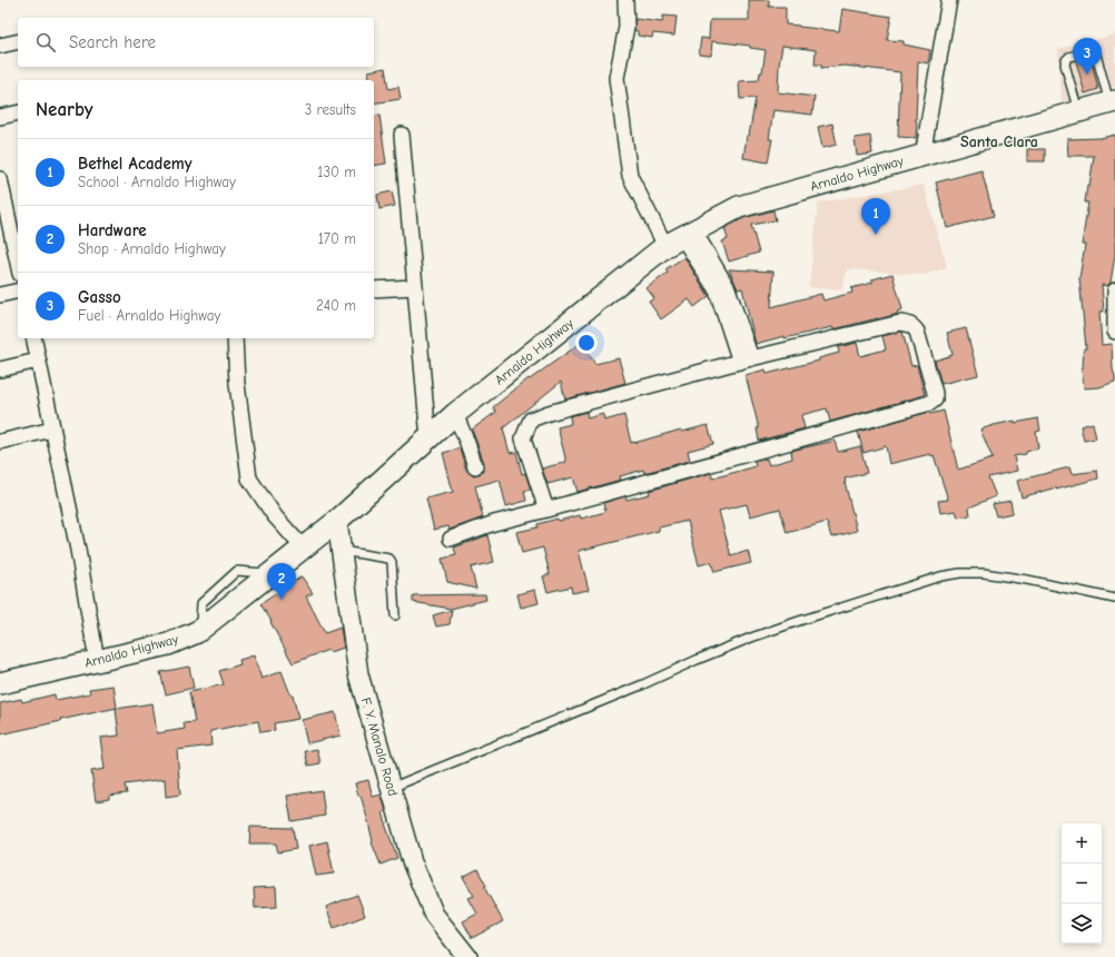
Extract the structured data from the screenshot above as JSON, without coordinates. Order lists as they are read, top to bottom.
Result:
{
  "streets": {
    "main road": ["Arnaldo Highway"],
    "street": ["F. Y. Manalo Road"]
  },
  "crossings": [
    ["Arnaldo Highway", "F. Y. Manalo Road"]
  ],
  "districts": ["Santa Clara"],
  "page": {
    "search": "Search here",
    "pins": ["3", "1", "2"],
    "heading": ["Nearby", "3 results"],
    "list": [
      {
        "mark": "1",
        "name": "Bethel Academy",
        "note": "School · Arnaldo Highway",
        "value": "130 m"
      },
      {
        "mark": "2",
        "name": "Hardware",
        "note": "Shop · Arnaldo Highway",
        "value": "170 m"
      },
      {
        "mark": "3",
        "name": "Gasso",
        "note": "Fuel · Arnaldo Highway",
        "value": "240 m"
      }
    ],
    "map_buttons": ["+", "−"]
  }
}
